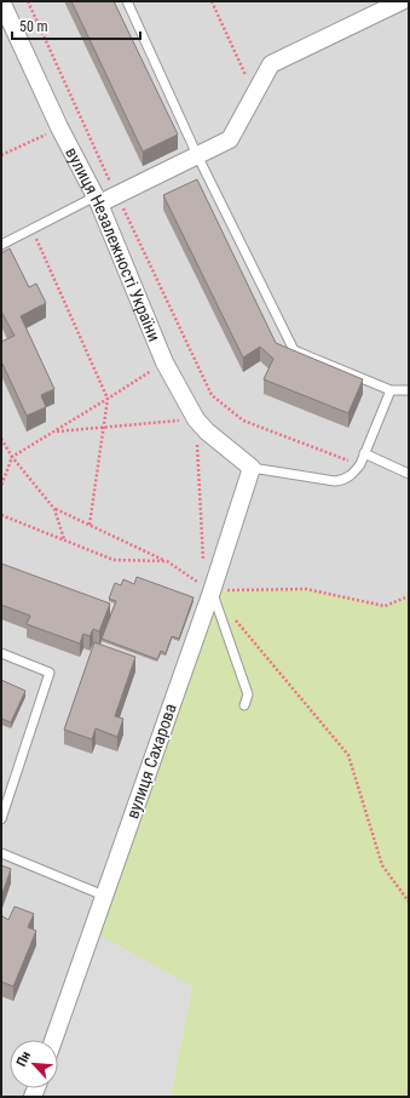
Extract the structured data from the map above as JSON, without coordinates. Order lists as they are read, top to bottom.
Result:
{
  "streets": {
    "street": ["вулиця Незалежності України", "вулиця Сахарова"]
  },
  "crossings": [
    ["вулиця Незалежності України", "вулиця Сахарова"]
  ],
  "scale_bar": "50 m",
  "north": "top left"
}
